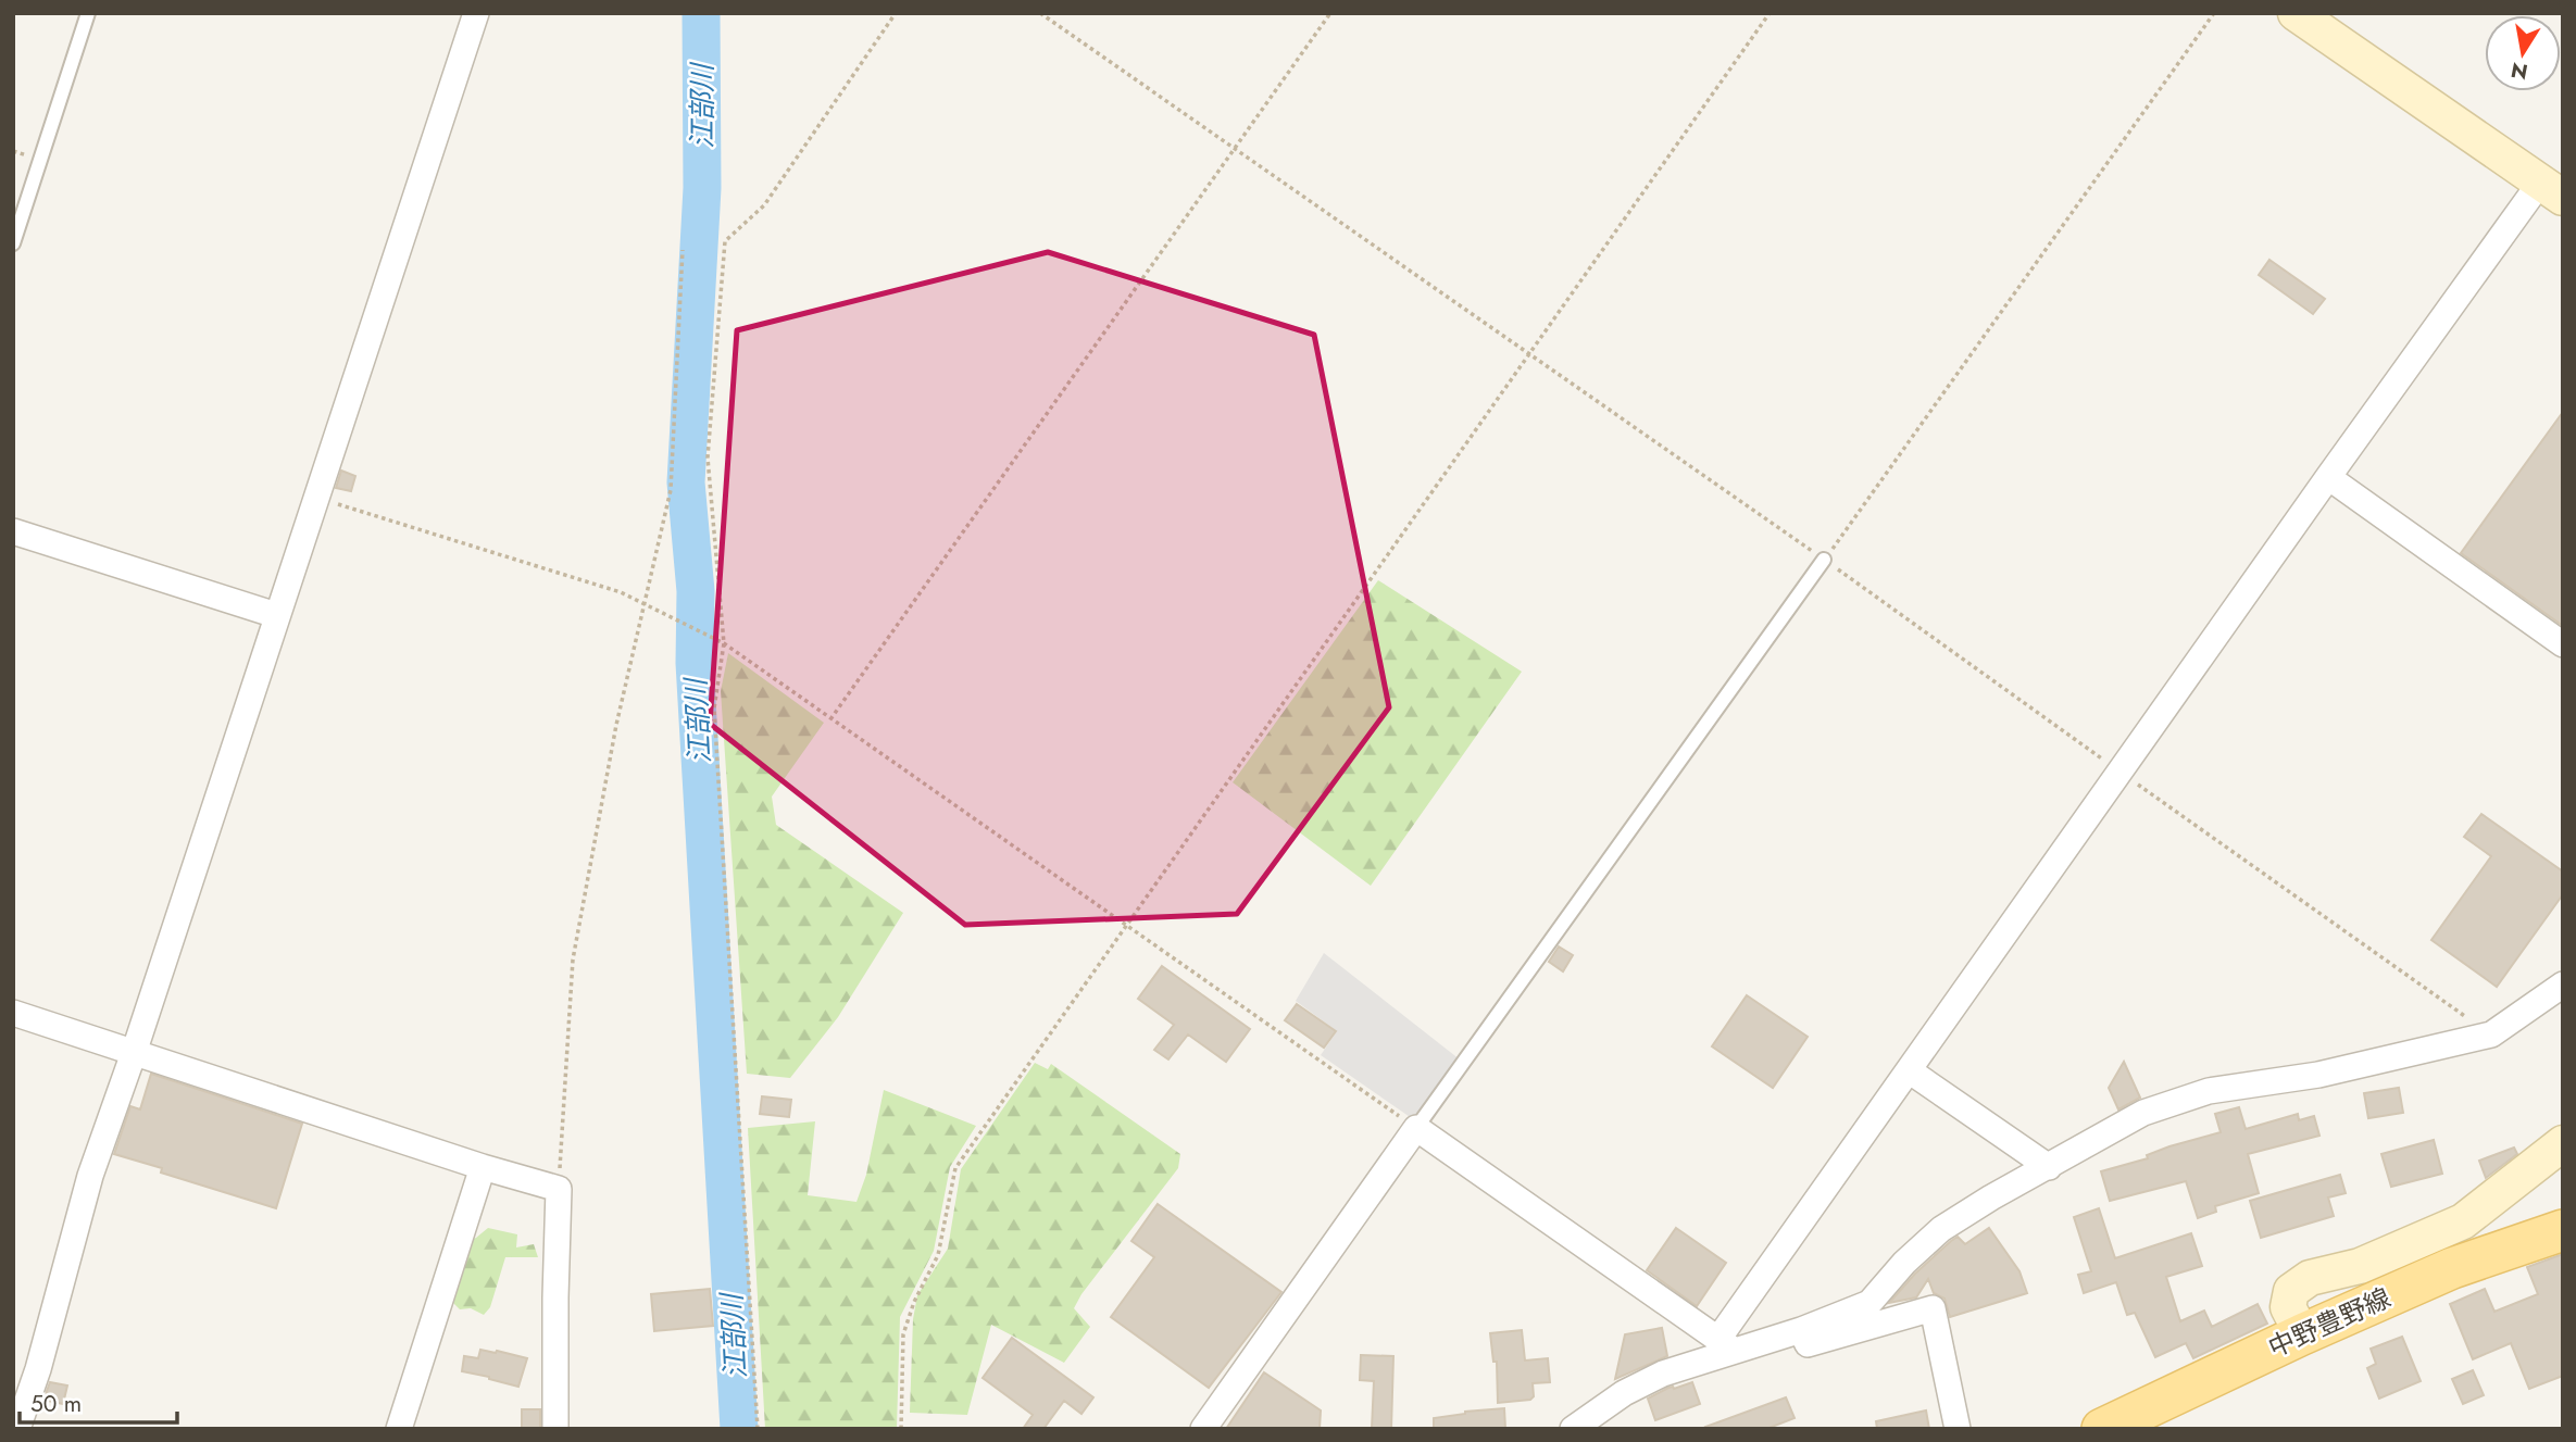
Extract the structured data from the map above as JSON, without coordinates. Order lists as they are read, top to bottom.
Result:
{
  "streets": {
    "main road": ["中野豊野線"]
  },
  "water": ["江部川"],
  "scale_bar": "50 m",
  "north": "bottom"
}
